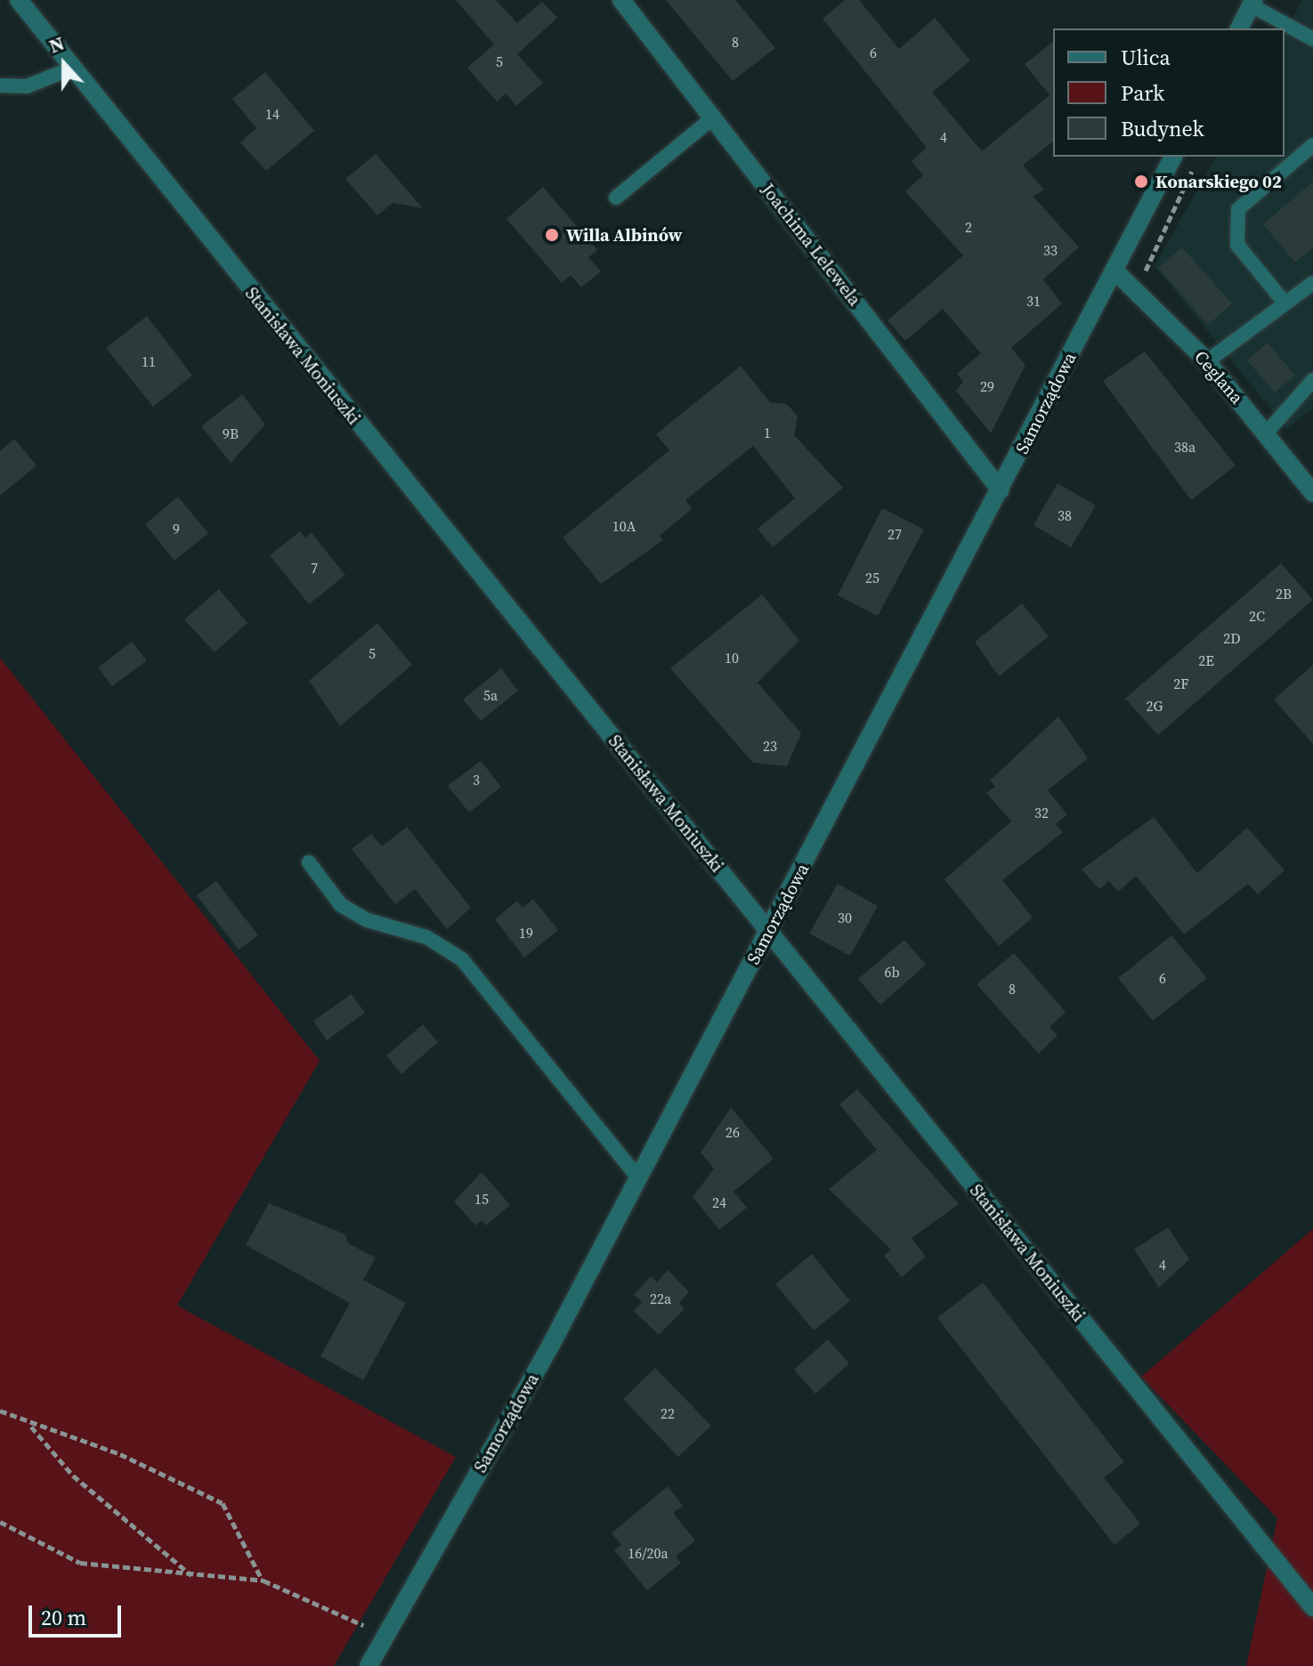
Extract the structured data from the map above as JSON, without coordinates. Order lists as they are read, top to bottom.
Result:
{
  "streets": {
    "street": [
      "Joachima Lelewela",
      "Stanisława Moniuszki",
      "Ceglana",
      "Samorządowa"
    ]
  },
  "crossings": [
    ["Joachima Lelewela", "Samorządowa"],
    ["Stanisława Moniuszki", "Samorządowa"],
    ["Ceglana", "Samorządowa"]
  ],
  "places": ["Konarskiego 02", "Willa Albinów"],
  "house_numbers": [
    "8",
    "6",
    "5",
    "14",
    "4",
    "2",
    "33",
    "31",
    "11",
    "29",
    "1",
    "9B",
    "38a",
    "38",
    "10A",
    "9",
    "27",
    "7",
    "25",
    "2B",
    "2C",
    "2D",
    "5",
    "10",
    "2E",
    "2F",
    "5a",
    "2G",
    "23",
    "3",
    "32",
    "30",
    "19",
    "6b",
    "6",
    "8",
    "26",
    "15",
    "24",
    "4",
    "22a",
    "22",
    "16/20a"
  ],
  "legend": ["Ulica", "Park", "Budynek"],
  "scale_bar": "20 m",
  "north": "top"
}
